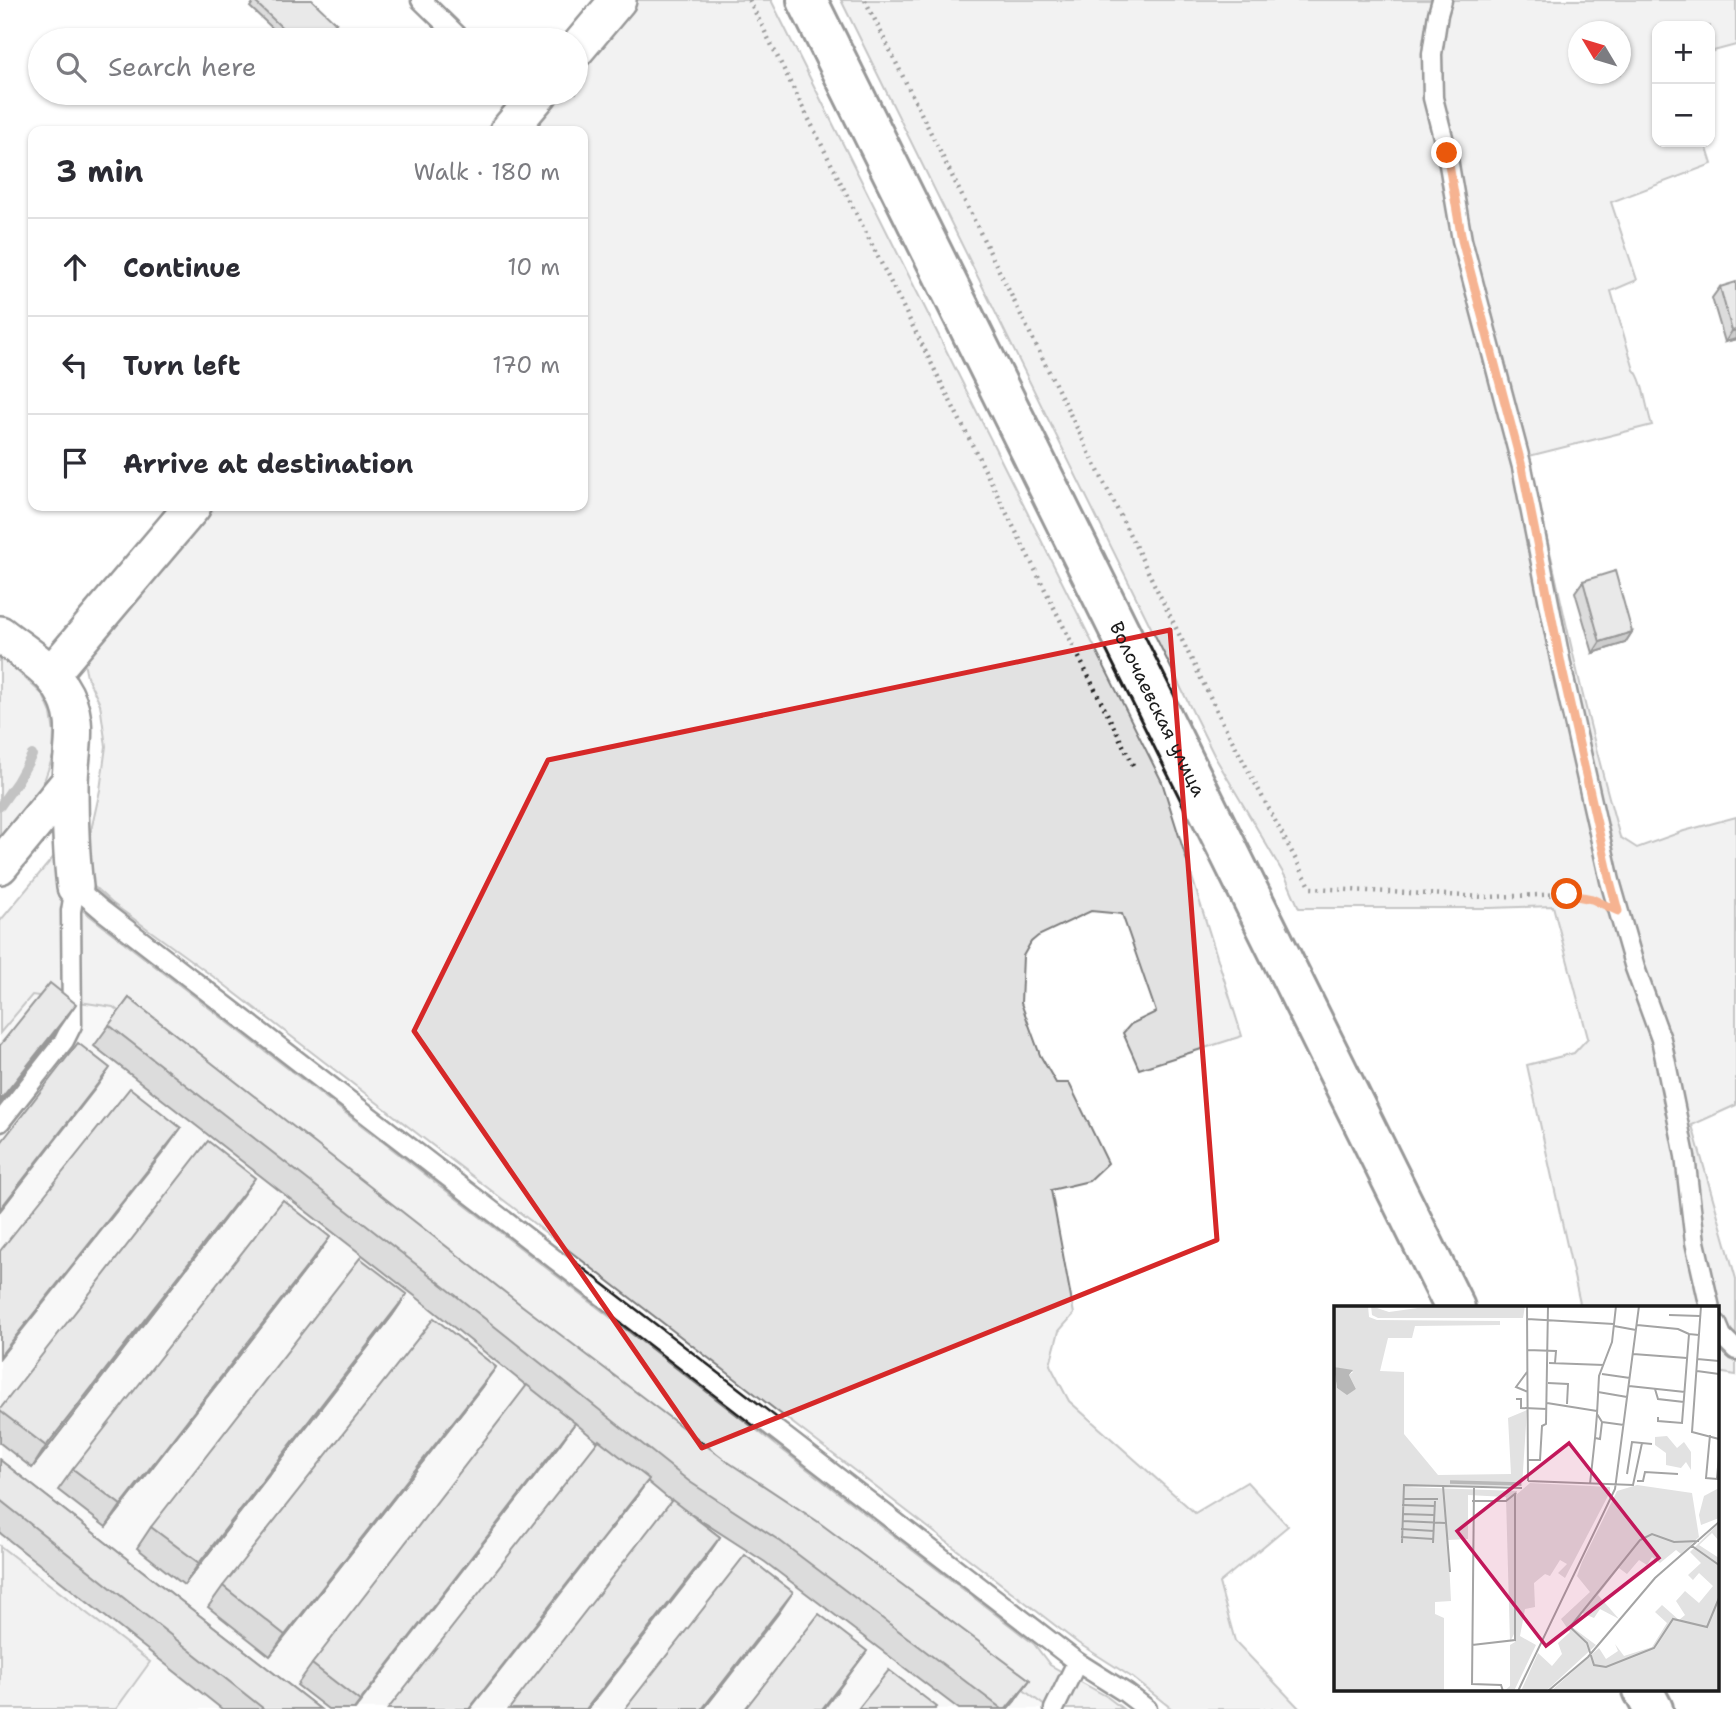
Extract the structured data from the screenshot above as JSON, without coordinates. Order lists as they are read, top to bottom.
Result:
{
  "streets": {
    "street": ["Волочаевская улица"]
  },
  "north": "top left",
  "page": {
    "map_buttons": ["+", "−"],
    "search": "Search here",
    "heading": ["3 min", "Walk · 180 m"],
    "list": [
      ["Continue", "10 m"],
      ["Turn left", "170 m"],
      "Arrive at destination"
    ]
  }
}
